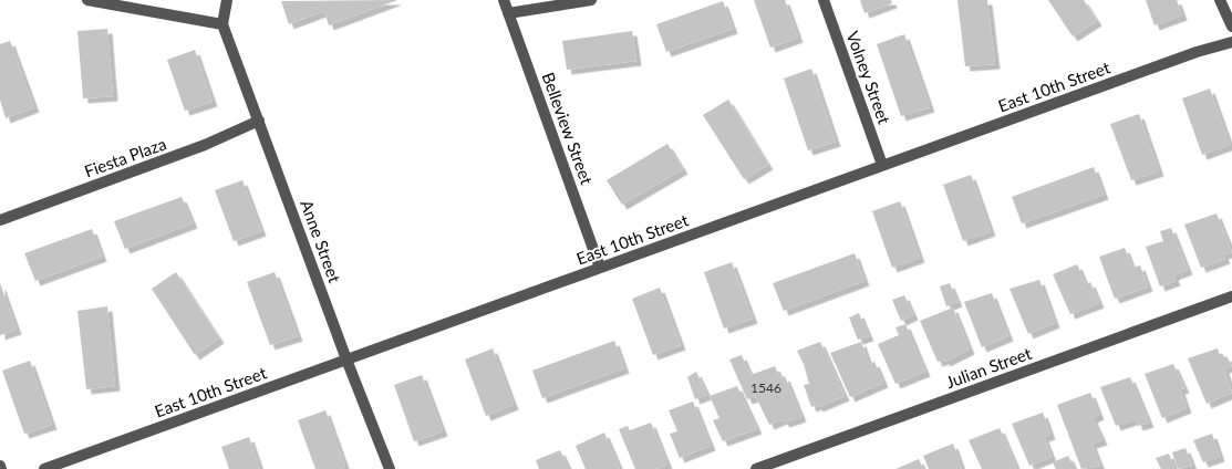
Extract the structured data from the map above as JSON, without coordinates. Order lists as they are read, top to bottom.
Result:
{
  "streets": {
    "street": [
      "Volney Street",
      "East 10th Street",
      "Belleview Street",
      "Fiesta Plaza",
      "Anne Street",
      "Julian Street"
    ]
  },
  "crossings": [
    ["Volney Street", "East 10th Street"],
    ["East 10th Street", "Belleview Street"],
    ["East 10th Street", "Anne Street"],
    ["Fiesta Plaza", "Anne Street"]
  ],
  "house_numbers": ["1546"]
}
